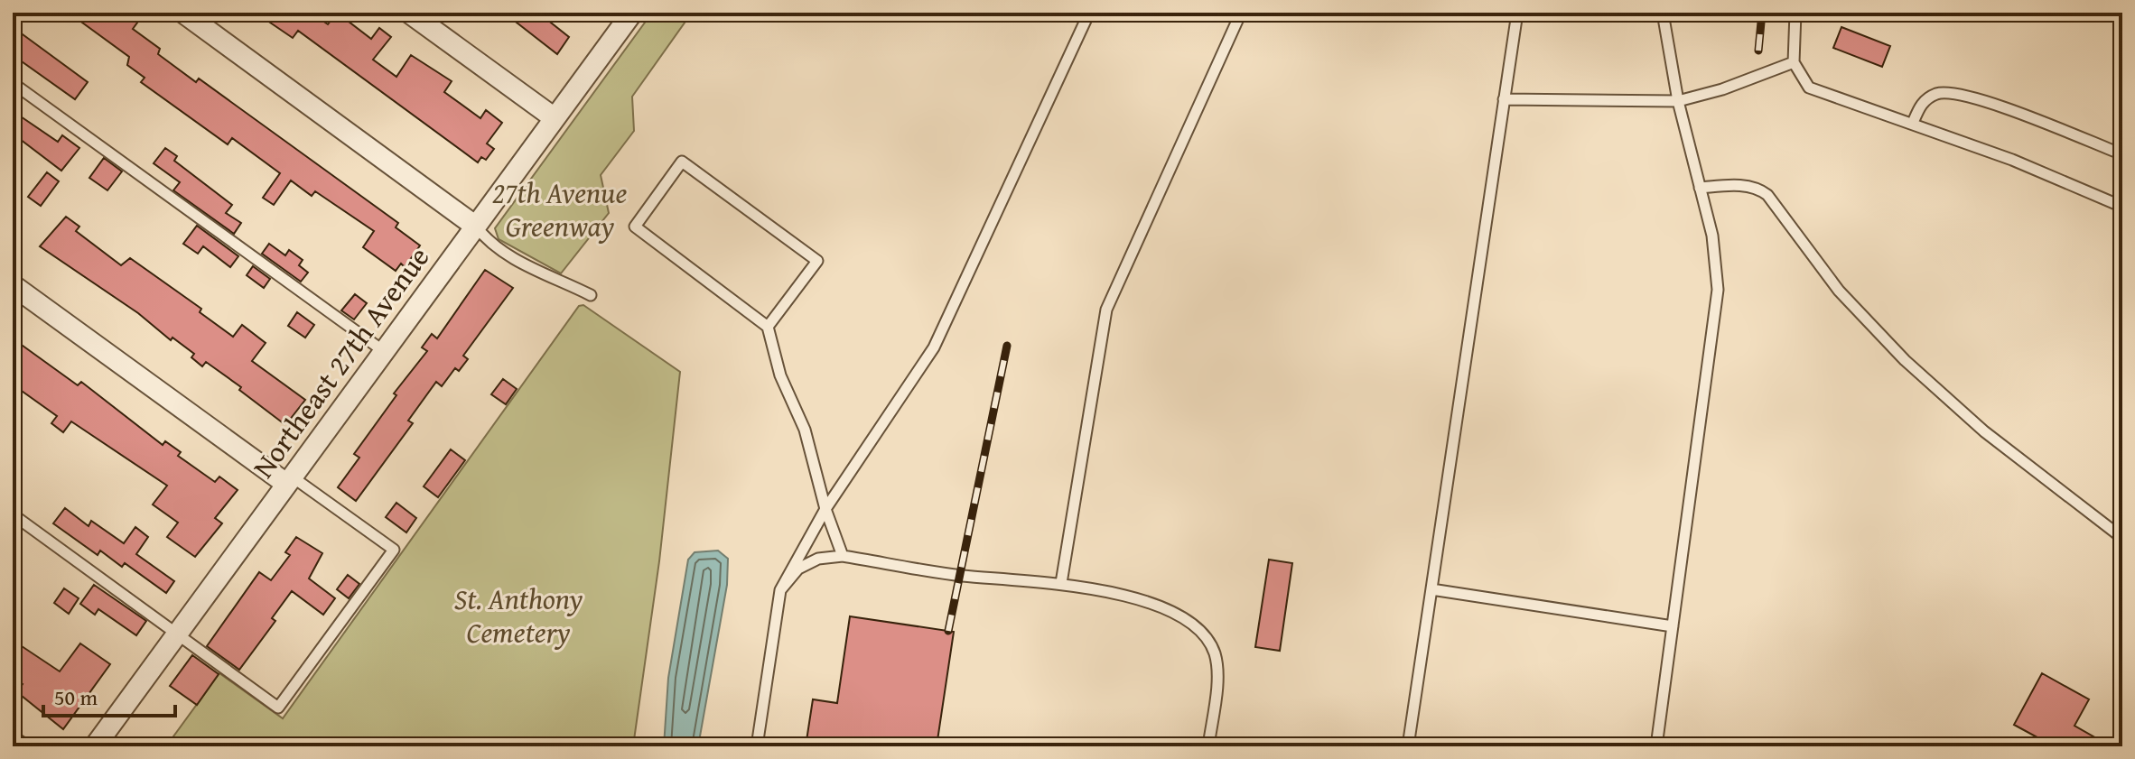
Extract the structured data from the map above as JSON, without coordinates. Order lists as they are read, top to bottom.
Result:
{
  "streets": {
    "street": ["Northeast 27th Avenue"]
  },
  "parks": ["27th Avenue Greenway", "St. Anthony Cemetery"],
  "scale_bar": "50 m"
}
